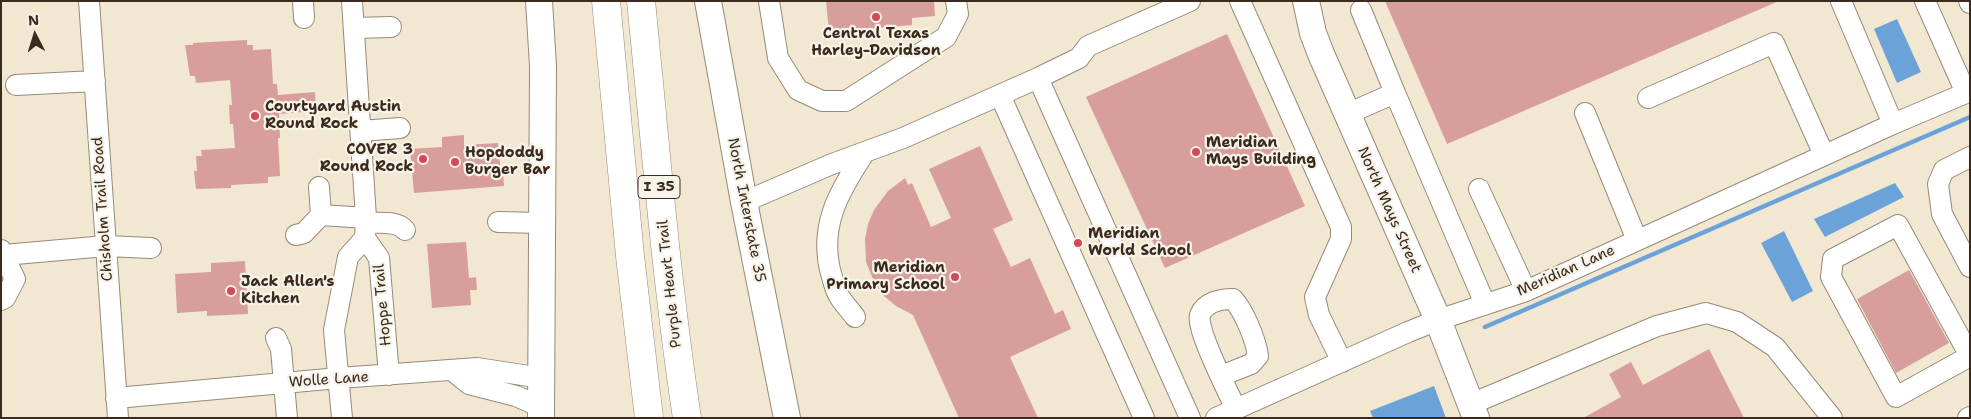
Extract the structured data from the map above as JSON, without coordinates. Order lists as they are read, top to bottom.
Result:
{
  "streets": {
    "highway": ["I 35", "Purple Heart Trail"],
    "main road": ["North Interstate 35", "North Mays Street"],
    "street": [
      "Chisholm Trail Road",
      "Meridian Lane",
      "Hoppe Trail",
      "Wolle Lane"
    ]
  },
  "crossings": [
    ["Chisholm Trail Road", "Wolle Lane"],
    ["North Mays Street", "Meridian Lane"],
    ["Hoppe Trail", "Wolle Lane"]
  ],
  "places": [
    "Central Texas Harley-Davidson",
    "Courtyard Austin Round Rock",
    "Meridian Mays Building",
    "COVER 3 Round Rock",
    "Hopdoddy Burger Bar",
    "Meridian World School",
    "Meridian Primary School",
    "Jack Allen's Kitchen"
  ],
  "north": "top"
}
